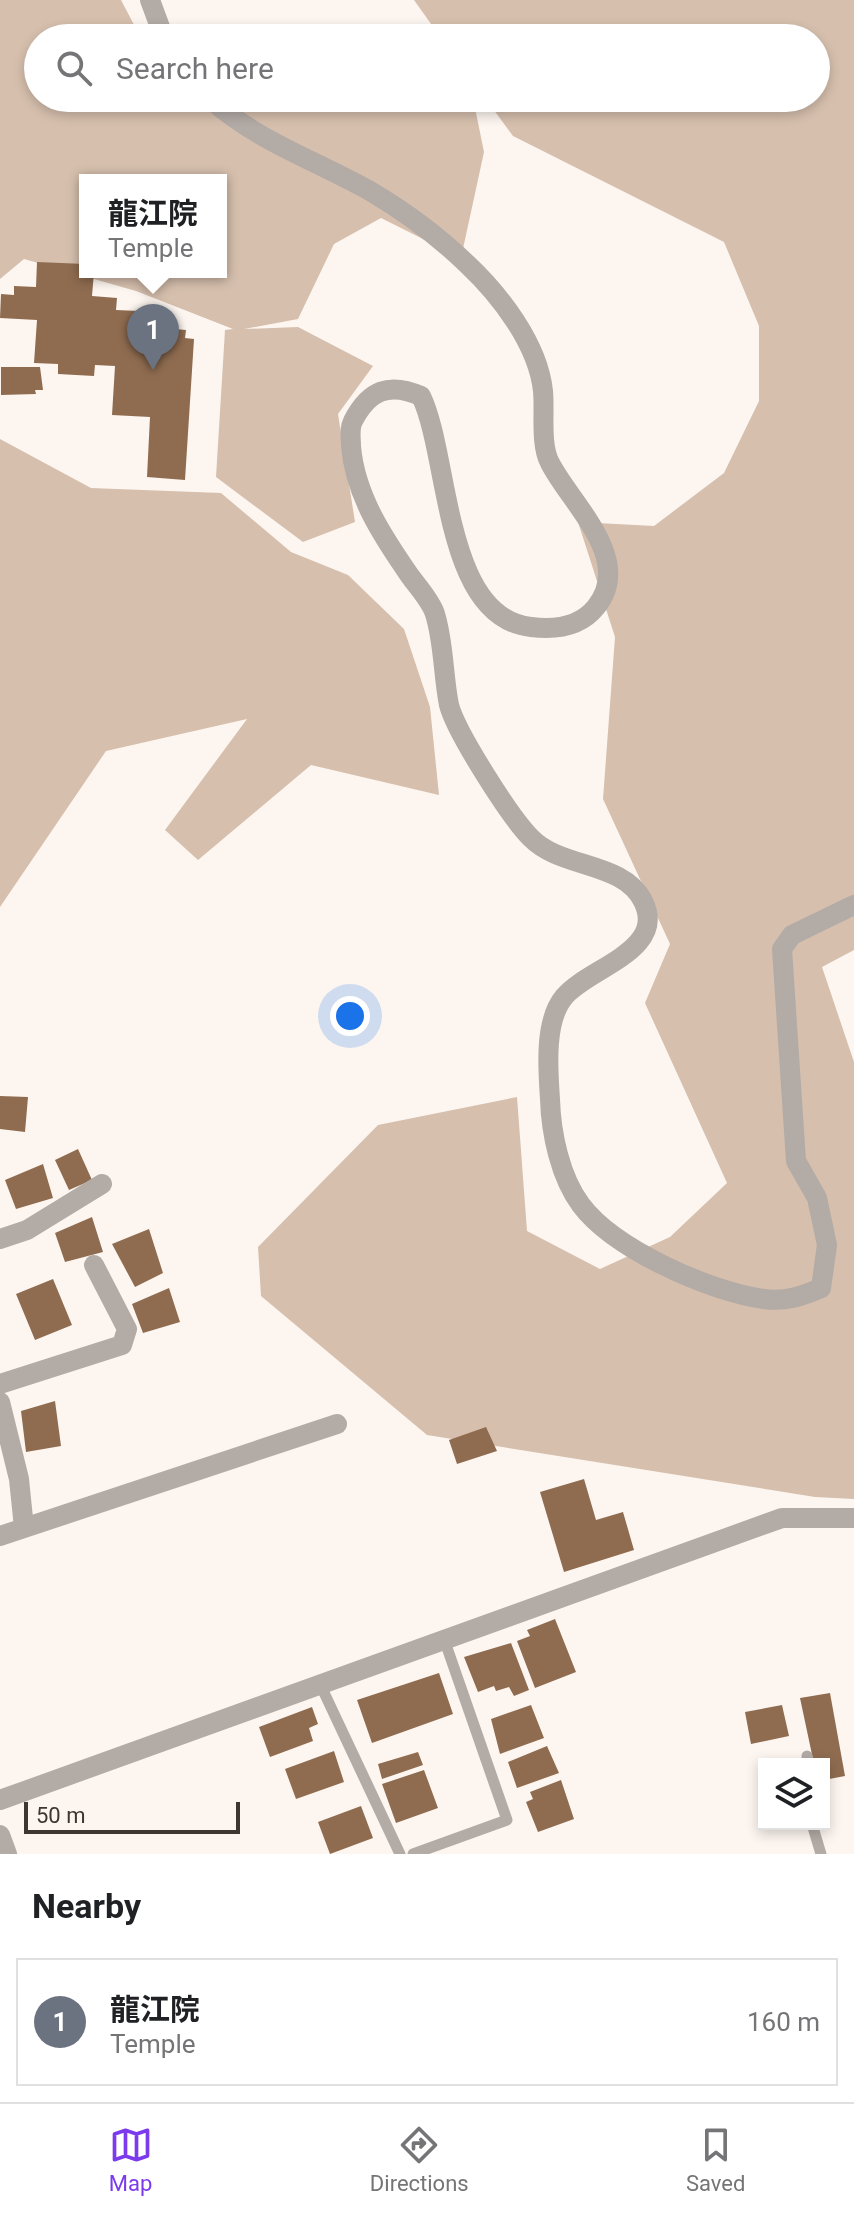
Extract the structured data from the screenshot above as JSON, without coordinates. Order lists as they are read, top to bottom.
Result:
{
  "scale_bar": "50 m",
  "page": {
    "search": "Search here",
    "popup": ["龍江院", "Temple"],
    "pins": "1",
    "scale": "50 m",
    "heading": "Nearby",
    "list": [
      {
        "mark": "1",
        "name": "龍江院",
        "note": "Temple",
        "value": "160 m"
      }
    ],
    "nav": ["Map", "Directions", "Saved"]
  }
}
